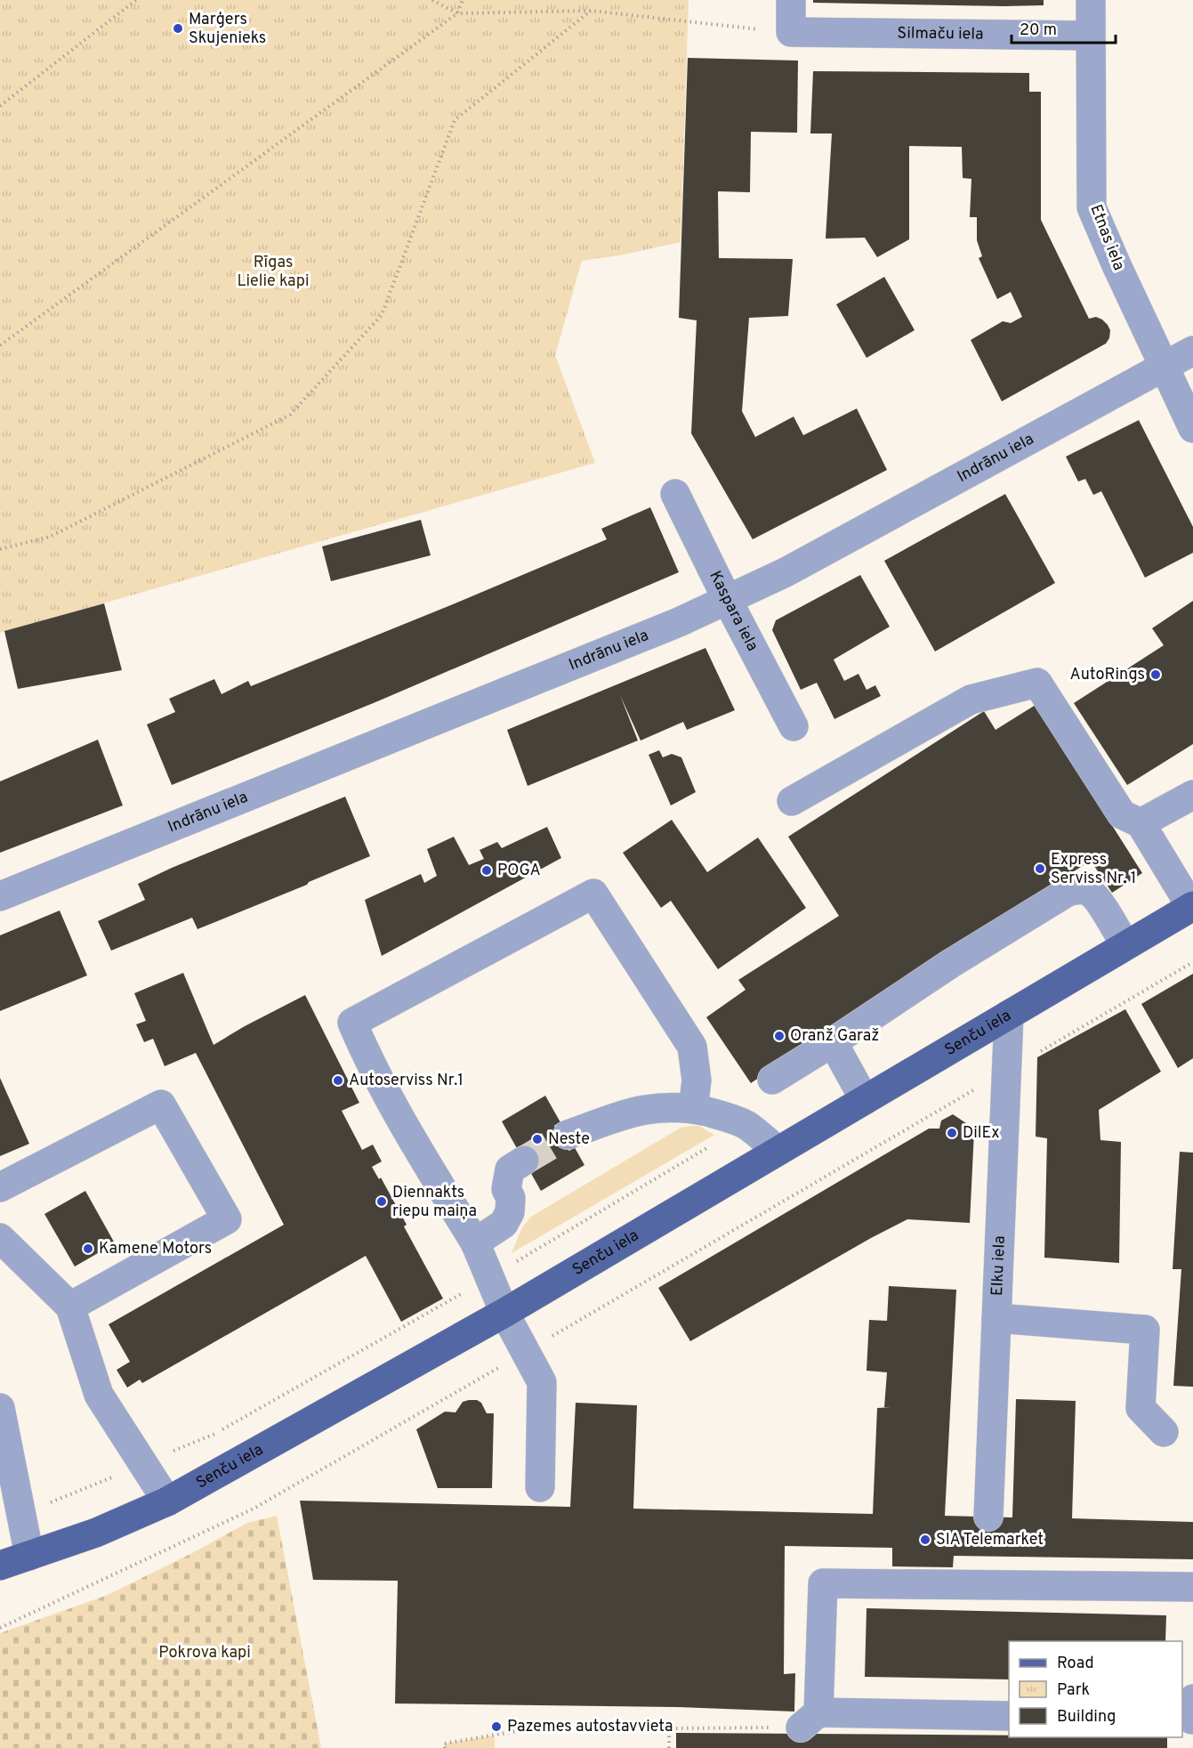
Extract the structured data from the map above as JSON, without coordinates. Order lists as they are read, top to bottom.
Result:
{
  "streets": {
    "main road": ["Senču iela"],
    "street": [
      "Silmaču iela",
      "Etnas iela",
      "Indrānu iela",
      "Kaspara iela",
      "Elku iela"
    ]
  },
  "crossings": [
    ["Silmaču iela", "Etnas iela"],
    ["Etnas iela", "Indrānu iela"],
    ["Indrānu iela", "Kaspara iela"],
    ["Senču iela", "Elku iela"]
  ],
  "parks": ["Rīgas Lielie kapi", "Pokrova kapi"],
  "places": [
    "Marģers Skujenieks",
    "AutoRings",
    "Express Serviss Nr. 1",
    "POGA",
    "Oranž Garaž",
    "Autoserviss Nr.1",
    "DilEx",
    "Neste",
    "Diennakts riepu maiņa",
    "Kamene Motors",
    "SIA Telemarket",
    "Pazemes autostavvieta"
  ],
  "legend": ["Road", "Park", "Building"],
  "scale_bar": "20 m"
}
